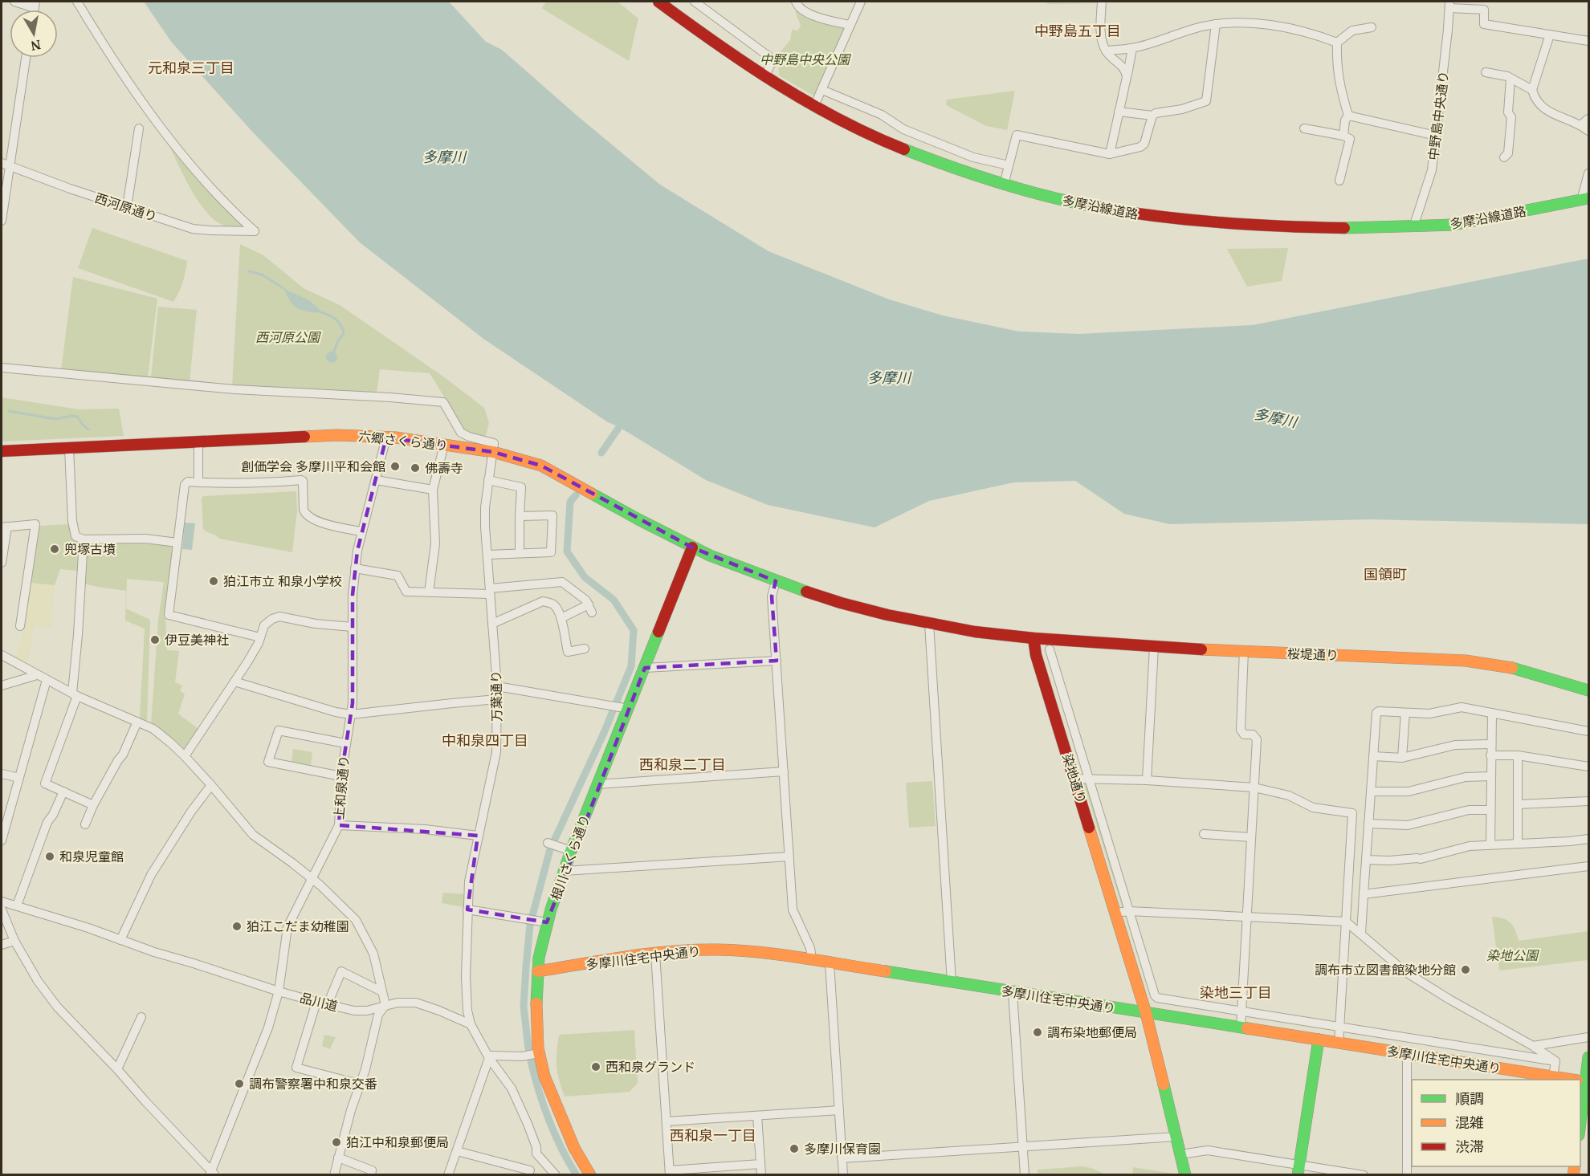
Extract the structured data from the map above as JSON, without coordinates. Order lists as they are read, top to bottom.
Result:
{
  "streets": {
    "street": [
      "中野島中央通り",
      "西河原通り",
      "多摩沿線道路",
      "六郷さくら通り",
      "桜堤通り",
      "万葉通り",
      "染地通り",
      "上和泉通り",
      "根川さくら通り",
      "多摩川住宅中央通り",
      "品川道"
    ]
  },
  "crossings": [
    ["中野島中央通り", "多摩沿線道路"],
    ["六郷さくら通り", "万葉通り"],
    ["六郷さくら通り", "上和泉通り"],
    ["六郷さくら通り", "根川さくら通り"],
    ["桜堤通り", "染地通り"],
    ["万葉通り", "品川道"],
    ["染地通り", "多摩川住宅中央通り"],
    ["上和泉通り", "品川道"],
    ["根川さくら通り", "多摩川住宅中央通り"]
  ],
  "districts": [
    "中野島五丁目",
    "元和泉三丁目",
    "国領町",
    "中和泉四丁目",
    "西和泉二丁目",
    "染地三丁目",
    "西和泉一丁目"
  ],
  "water": ["多摩川"],
  "parks": ["中野島中央公園", "西河原公園", "染地公園"],
  "places": [
    "創価学会 多摩川平和会館",
    "佛壽寺",
    "兜塚古墳",
    "狛江市立 和泉小学校",
    "伊豆美神社",
    "和泉児童館",
    "狛江こだま幼稚園",
    "調布市立図書館染地分館",
    "調布染地郵便局",
    "西和泉グランド",
    "調布警察署中和泉交番",
    "狛江中和泉郵便局",
    "多摩川保育園"
  ],
  "legend": ["順調", "混雑", "渋滞"],
  "north": "bottom"
}
